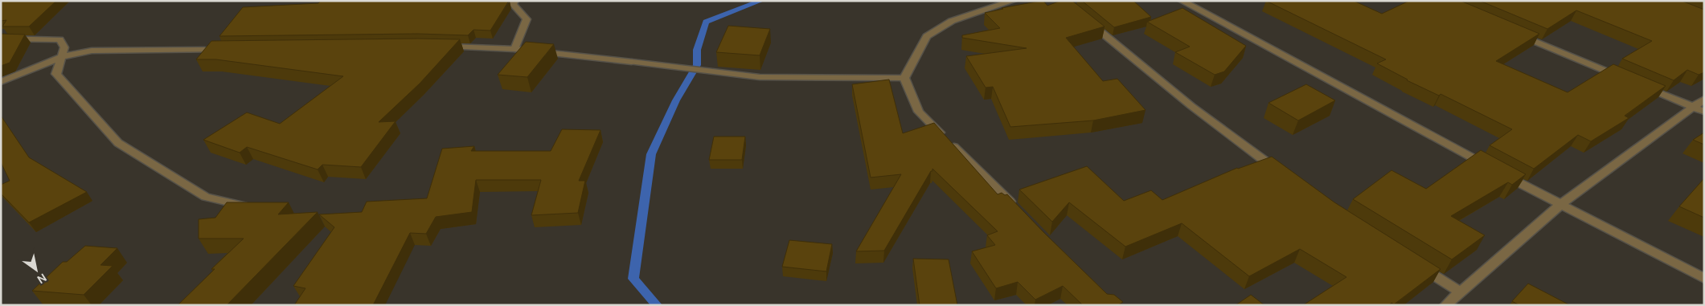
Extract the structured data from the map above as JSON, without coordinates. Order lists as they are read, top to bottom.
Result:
{
  "north": "bottom right"
}
